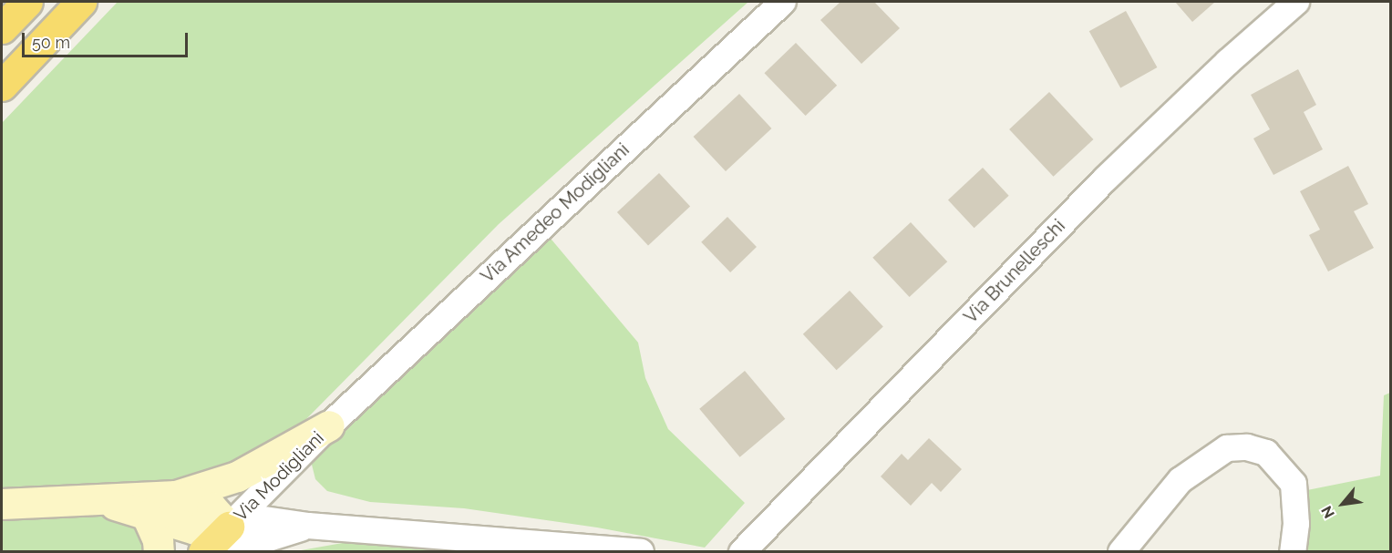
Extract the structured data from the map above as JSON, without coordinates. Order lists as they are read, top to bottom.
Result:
{
  "streets": {
    "street": ["Via Amedeo Modigliani", "Via Brunelleschi", "Via Modigliani"]
  },
  "crossings": [
    ["Via Amedeo Modigliani", "Via Modigliani"]
  ],
  "scale_bar": "50 m",
  "north": "bottom left"
}
